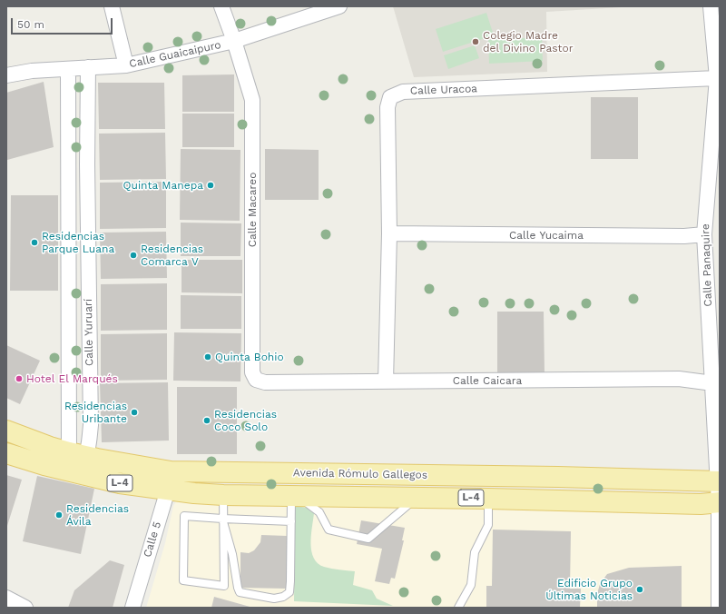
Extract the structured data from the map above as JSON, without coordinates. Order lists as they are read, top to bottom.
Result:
{
  "streets": {
    "main road": ["Avenida Rómulo Gallegos", "L-4"],
    "street": [
      "Calle Guaicaipuro",
      "Calle Uracoa",
      "Calle Macareo",
      "Calle Yucaima",
      "Calle Panaquire",
      "Calle Yuruarí",
      "Calle Caicara",
      "Calle 5"
    ]
  },
  "crossings": [
    ["Calle Guaicaipuro", "Calle Macareo"],
    ["Calle Guaicaipuro", "Calle Yuruarí"],
    ["Calle Uracoa", "Calle Yucaima"],
    ["Calle Uracoa", "Calle Panaquire"],
    ["Calle Uracoa", "Calle Caicara"],
    ["Calle Macareo", "Calle Caicara"],
    ["Calle Yucaima", "Calle Panaquire"],
    ["Calle Panaquire", "Calle Caicara"],
    ["Calle Panaquire", "Avenida Rómulo Gallegos"],
    ["Calle Yuruarí", "Avenida Rómulo Gallegos"],
    ["Avenida Rómulo Gallegos", "Calle 5"]
  ],
  "places": [
    "Colegio Madre del Divino Pastor",
    "Quinta Manepa",
    "Residencias Parque Luana",
    "Residencias Comarca V",
    "Quinta Bohio",
    "Hotel El Marqués",
    "Residencias Uribante",
    "Residencias Coco Solo",
    "Residencias Ávila",
    "Edificio Grupo Últimas Noticias"
  ],
  "scale_bar": "50 m"
}
